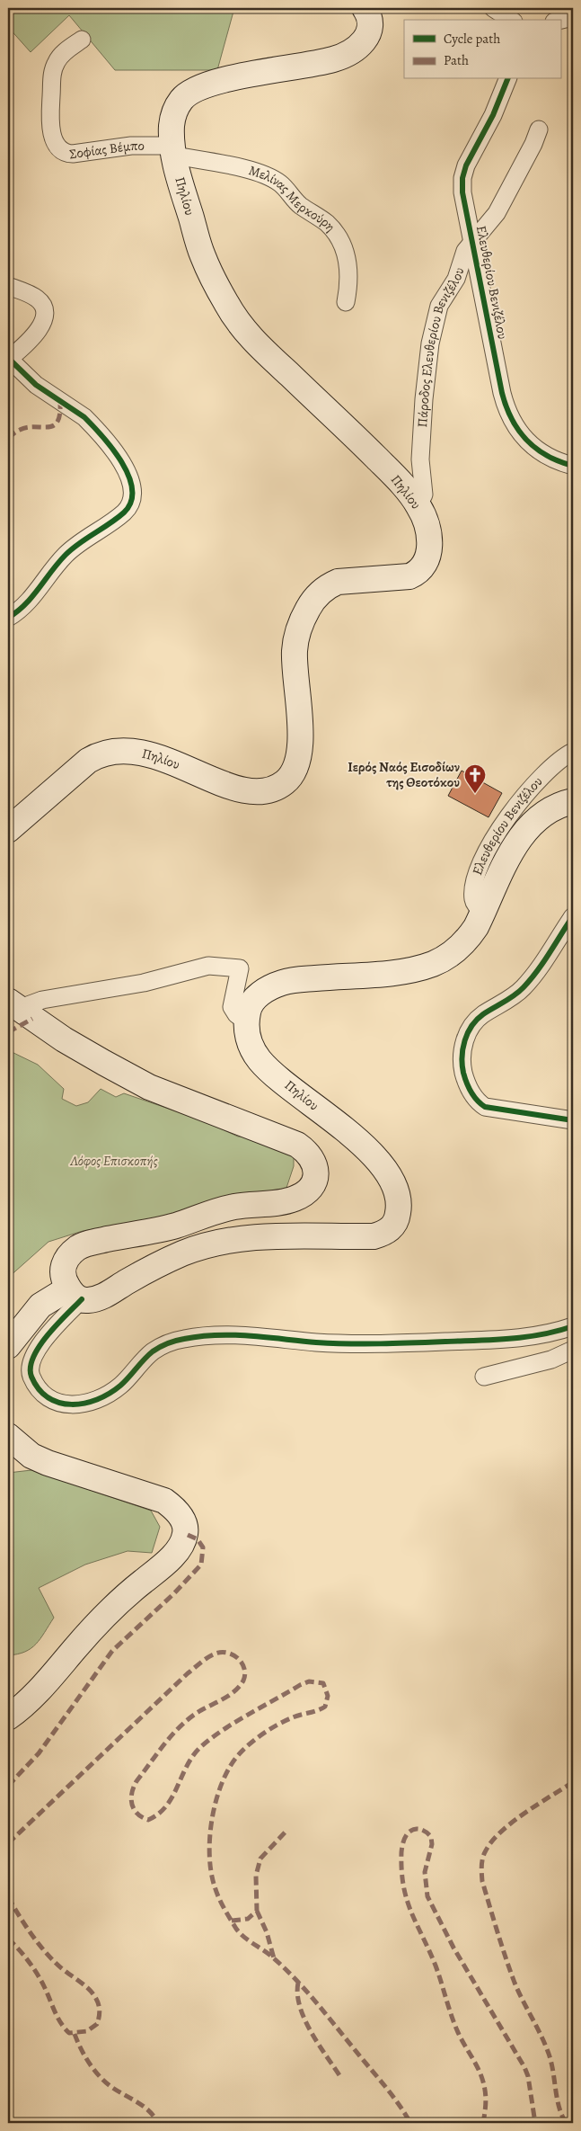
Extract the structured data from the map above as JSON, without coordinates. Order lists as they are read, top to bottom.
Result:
{
  "streets": {
    "main road": ["Πηλίου"],
    "street": [
      "Σοφίας Βέμπο",
      "Μελίνας Μερκούρη",
      "Ελευθερίου Βενιζέλου",
      "Πάροδος Ελευθερίου Βενιζέλου"
    ]
  },
  "crossings": [
    ["Σοφίας Βέμπο", "Πηλίου"],
    ["Σοφίας Βέμπο", "Μελίνας Μερκούρη"],
    ["Πηλίου", "Μελίνας Μερκούρη"],
    ["Πηλίου", "Πάροδος Ελευθερίου Βενιζέλου"],
    ["Ελευθερίου Βενιζέλου", "Πάροδος Ελευθερίου Βενιζέλου"]
  ],
  "parks": ["Λόφος Επισκοπής"],
  "places": {
    "church": ["Ιερός Ναός Εισοδίων της Θεοτόκου"]
  },
  "legend": ["Cycle path", "Path"]
}
